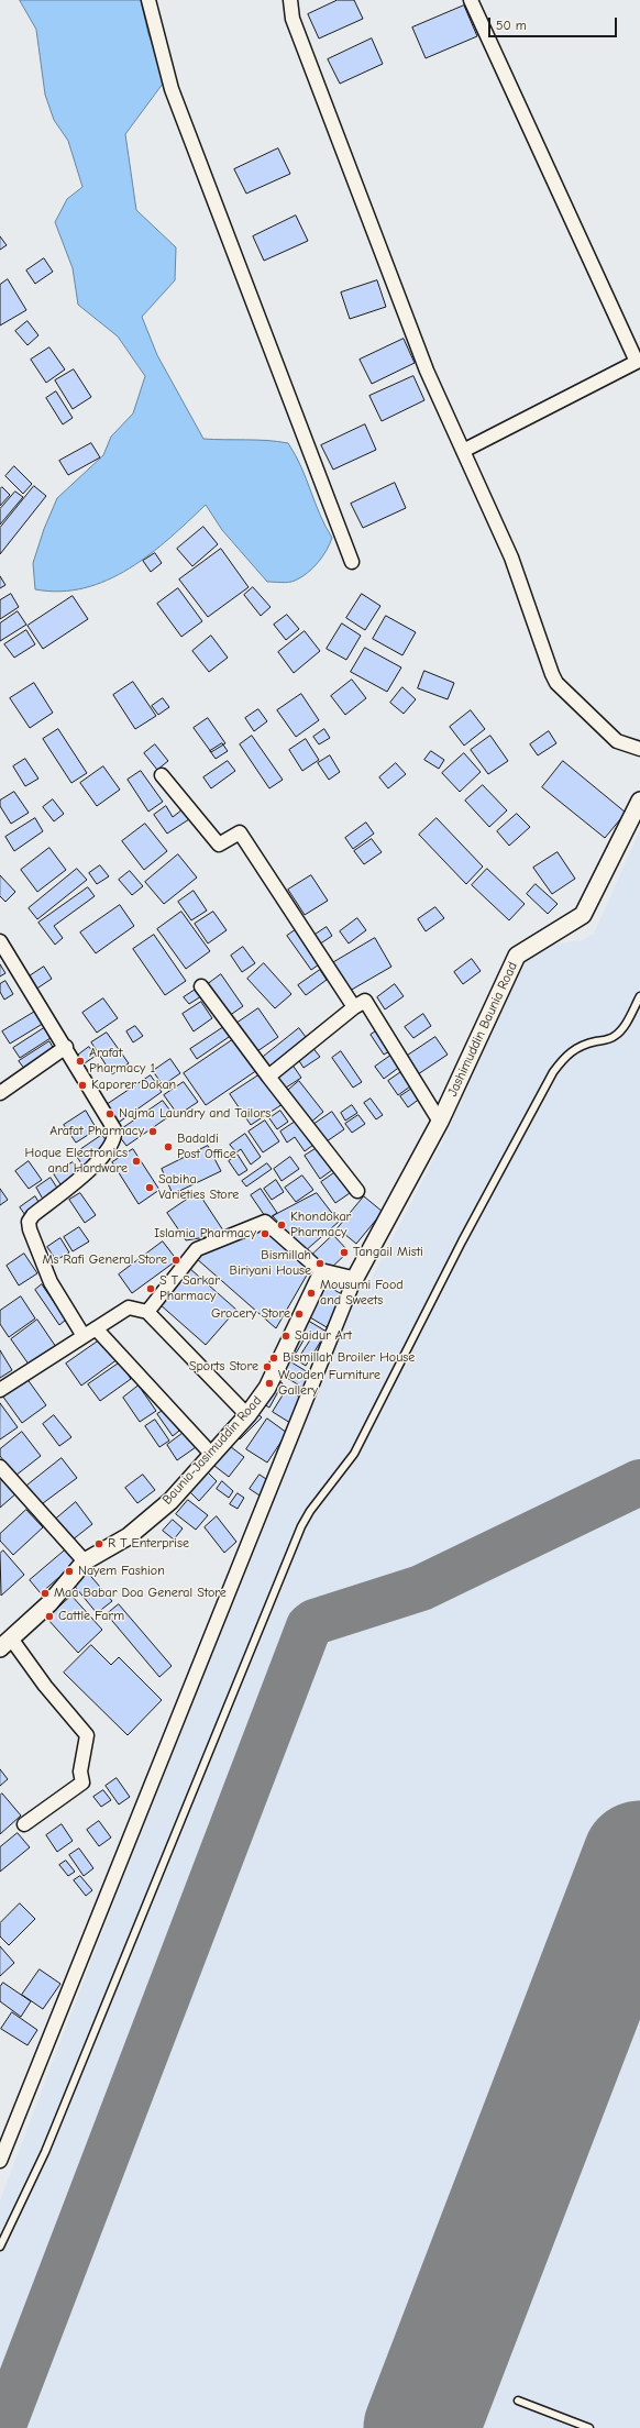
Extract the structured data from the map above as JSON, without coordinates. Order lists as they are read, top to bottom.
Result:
{
  "streets": {
    "street": ["Jashimuddin Baunia Road", "Baunia-Jasimuddin Road"]
  },
  "places": [
    "Arafat Pharmacy 1",
    "Kaporer Dokan",
    "Najma Laundry and Tailors",
    "Arafat Pharmacy",
    "Badaldi Post Office",
    "Hoque Electronics and Hardware",
    "Sabiha Varieties Store",
    "Khondokar Pharmacy",
    "Islamia Pharmacy",
    "Tangail Misti",
    "Ms Rafi General Store",
    "Bismillah Biriyani House",
    "S T Sarkar Pharmacy",
    "Mousumi Food and Sweets",
    "Grocery Store",
    "Saidur Art",
    "Bismillah Broiler House",
    "Sports Store",
    "Wooden Furniture Gallery",
    "R T Enterprise",
    "Nayem Fashion",
    "Maa Babar Doa General Store",
    "Cattle Farm"
  ],
  "scale_bar": "50 m"
}
